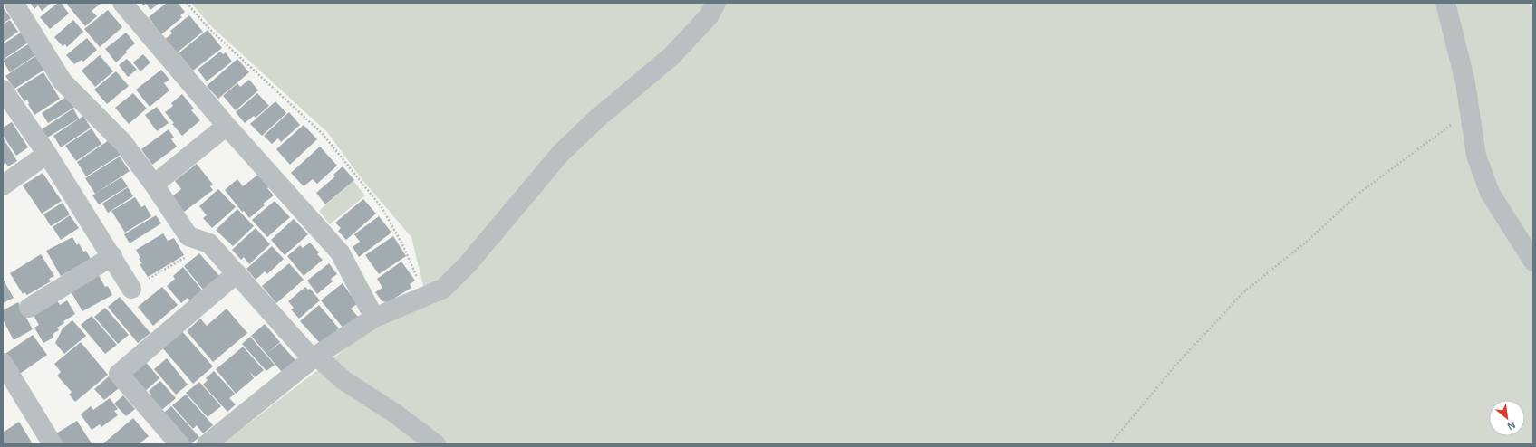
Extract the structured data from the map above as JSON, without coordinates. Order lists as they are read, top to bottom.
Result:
{
  "north": "bottom right"
}
